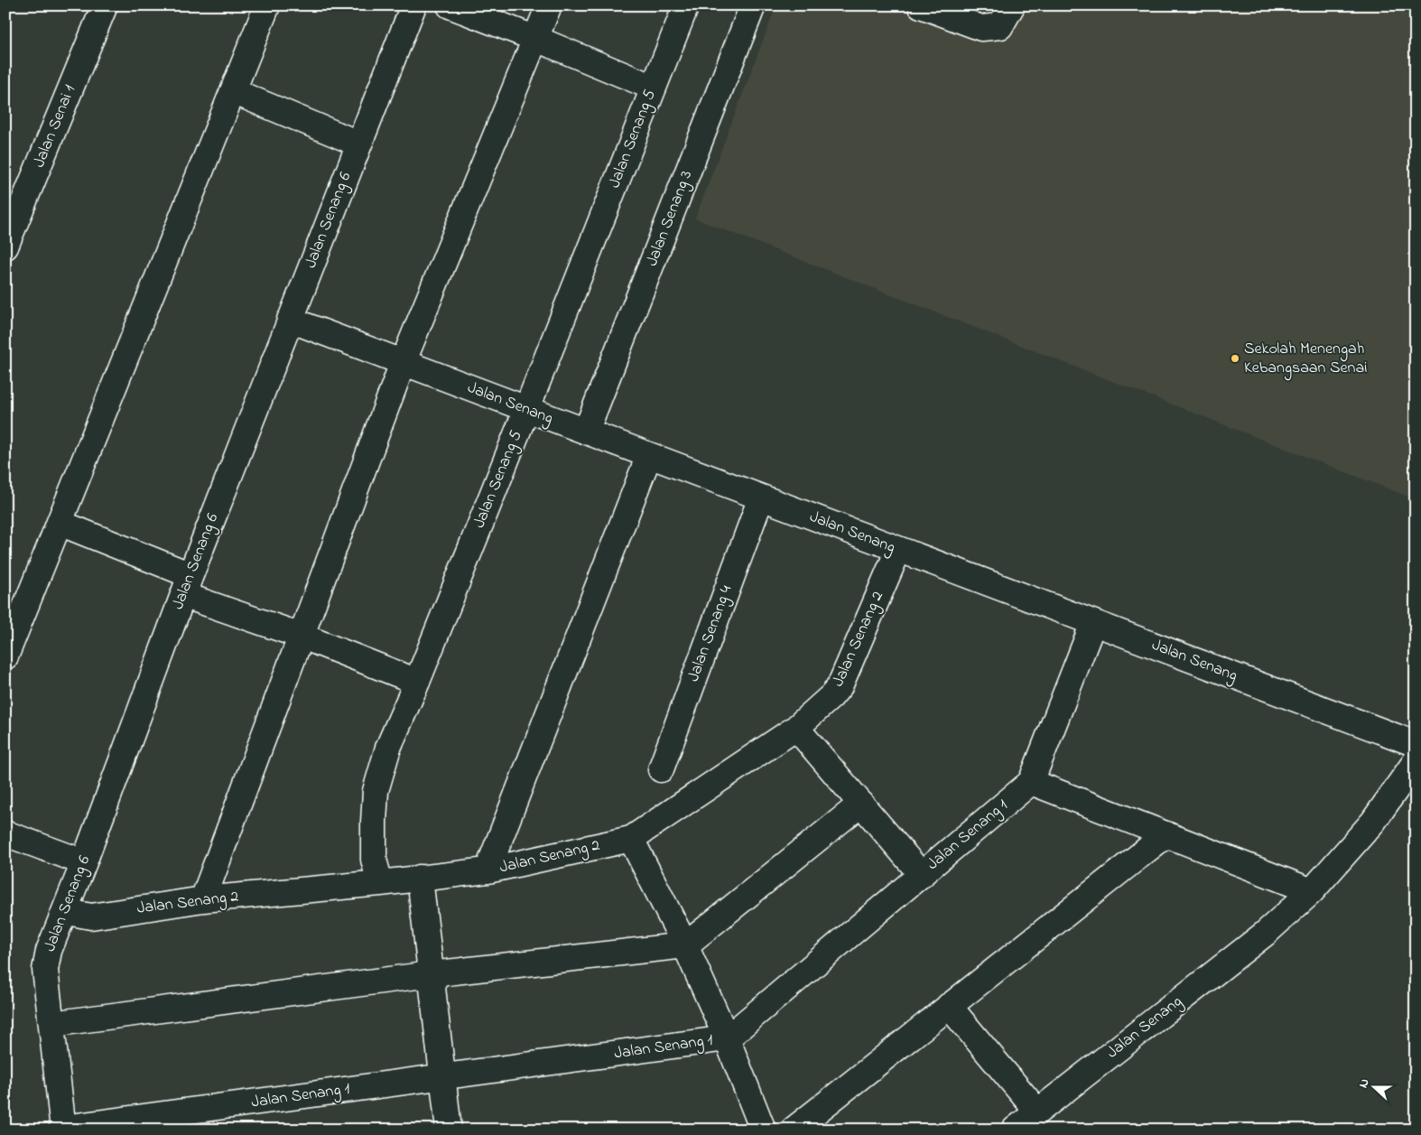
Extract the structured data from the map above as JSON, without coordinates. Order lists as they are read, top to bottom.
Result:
{
  "streets": {
    "street": [
      "Jalan Senai 1",
      "Jalan Senang 5",
      "Jalan Senang 3",
      "Jalan Senang 6",
      "Jalan Senang",
      "Jalan Senang 4",
      "Jalan Senang 2",
      "Jalan Senang 1"
    ]
  },
  "crossings": [
    ["Jalan Senang 5", "Jalan Senang"],
    ["Jalan Senang 5", "Jalan Senang 2"],
    ["Jalan Senang 3", "Jalan Senang"],
    ["Jalan Senang 6", "Jalan Senang"],
    ["Jalan Senang 6", "Jalan Senang 2"],
    ["Jalan Senang 6", "Jalan Senang 1"],
    ["Jalan Senang", "Jalan Senang 4"],
    ["Jalan Senang", "Jalan Senang 2"],
    ["Jalan Senang", "Jalan Senang 1"]
  ],
  "places": ["Sekolah Menengah Kebangsaan Senai"],
  "north": "left"
}
